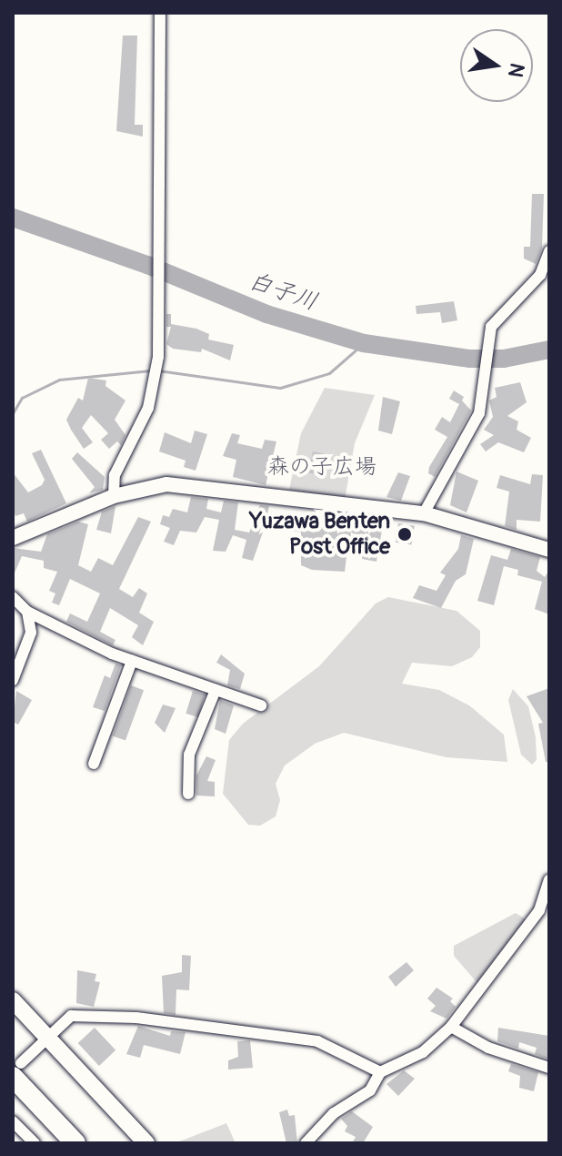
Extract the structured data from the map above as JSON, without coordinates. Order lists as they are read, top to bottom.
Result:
{
  "water": ["白子川"],
  "parks": ["森の子広場"],
  "places": ["Yuzawa Benten Post Office"],
  "north": "right"
}
